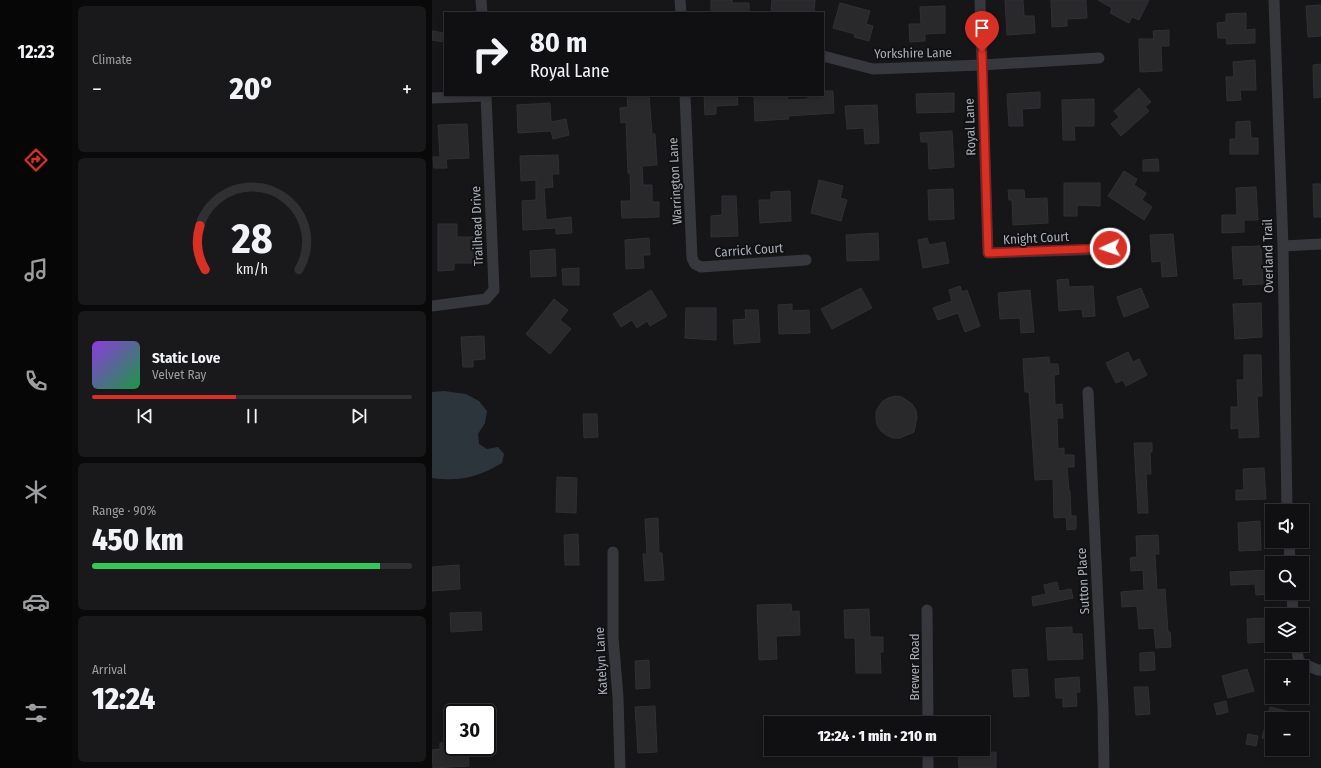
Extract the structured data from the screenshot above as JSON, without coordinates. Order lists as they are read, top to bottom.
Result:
{
  "streets": {
    "street": [
      "Yorkshire Lane",
      "Royal Lane",
      "Warrington Lane",
      "Trailhead Drive",
      "Knight Court",
      "Carrick Court",
      "Overland Trail",
      "Sutton Place",
      "Katelyn Lane",
      "Brewer Road"
    ]
  },
  "crossings": [
    ["Yorkshire Lane", "Royal Lane"],
    ["Royal Lane", "Knight Court"],
    ["Warrington Lane", "Carrick Court"]
  ],
  "page": {
    "tabs": "12:23",
    "tile": [
      "Climate",
      ["Range · 90%", "450 km"],
      ["Arrival", "12:24"]
    ],
    "turn": ["80 m", "Royal Lane"],
    "heat": ["−", "20°", "+"],
    "song": ["Static Love", "Velvet Ray"],
    "map_buttons": ["+", "−"],
    "limit": "30",
    "trip": "12:24 · 1 min · 210 m",
    "gauge": ["28", "km/h"]
  }
}
